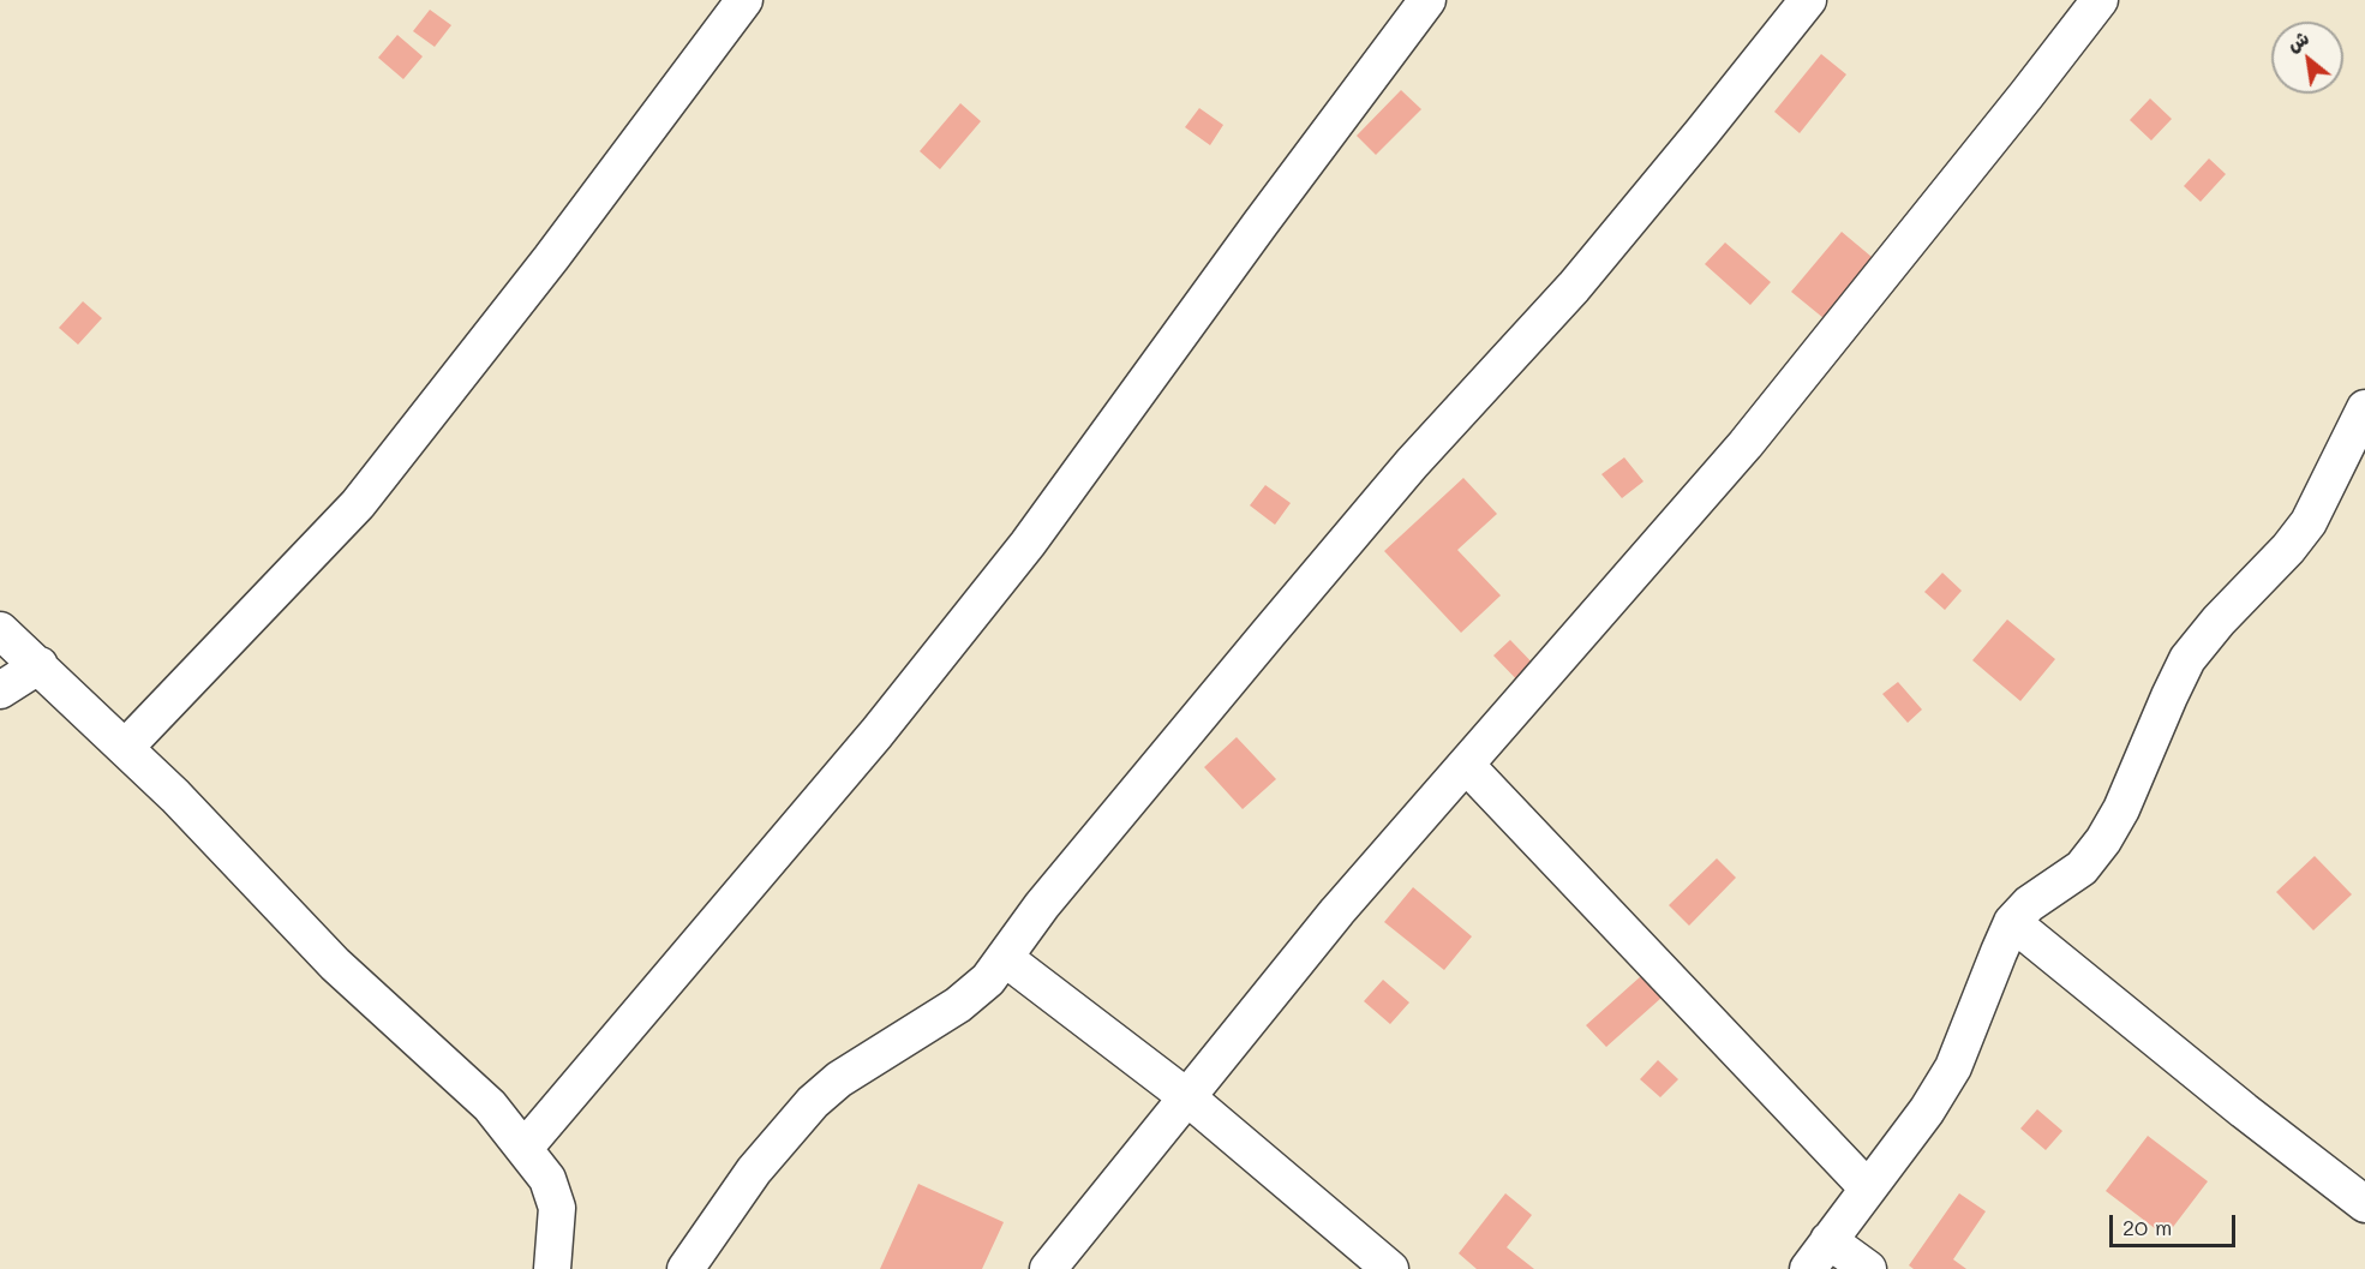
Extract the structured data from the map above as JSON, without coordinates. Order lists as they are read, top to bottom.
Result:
{
  "scale_bar": "20 m",
  "north": "top left"
}
